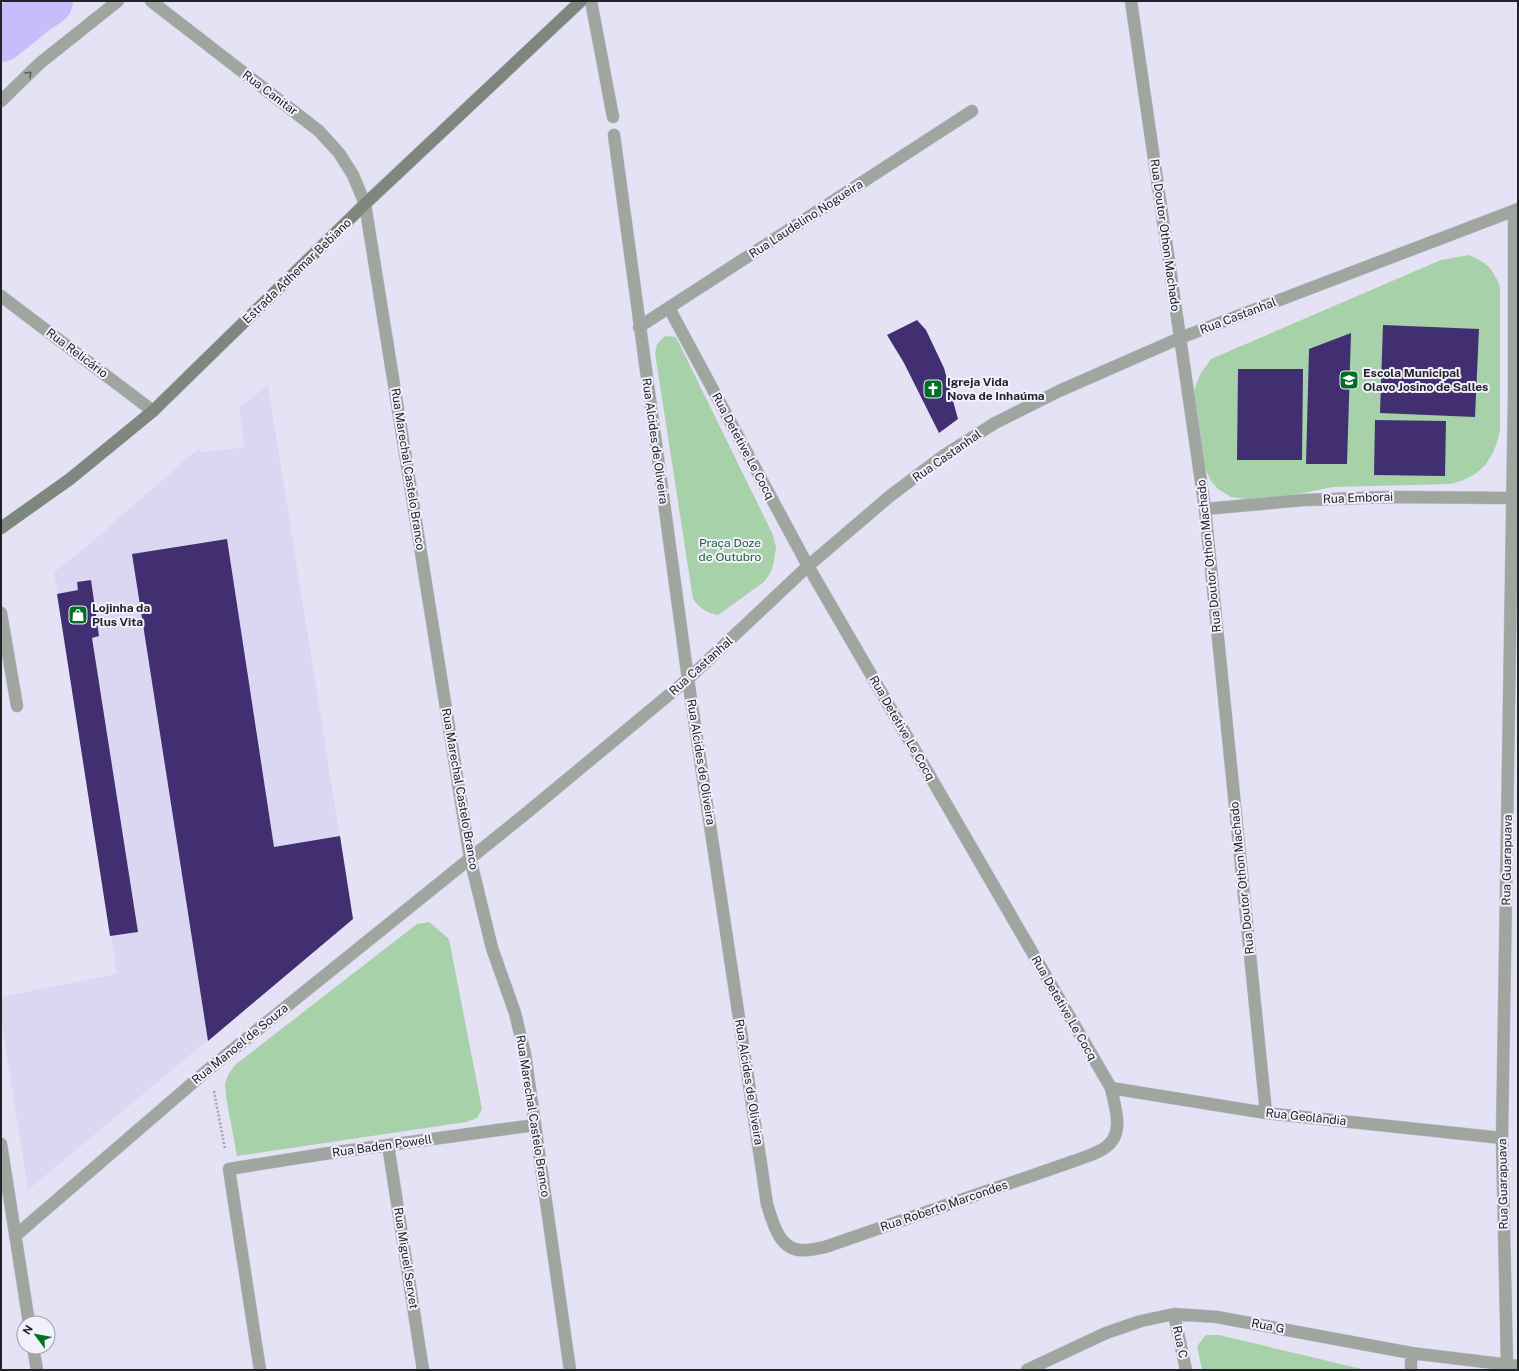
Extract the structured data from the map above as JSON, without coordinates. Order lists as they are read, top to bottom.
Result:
{
  "streets": {
    "main road": ["Estrada Adhemar Bebiano"],
    "street": [
      "Rua Canitar",
      "Rua Laudelino Nogueira",
      "Rua Doutor Othon Machado",
      "Rua Castanhal",
      "Rua Relicário",
      "Rua Alcides de Oliveira",
      "Rua Detetive Le Cocq",
      "Rua Marechal Castelo Branco",
      "Rua Emborai",
      "Rua Guarapuava",
      "Rua Manoel de Souza",
      "Rua Geolândia",
      "Rua Baden Powell",
      "Rua Roberto Marcondes",
      "Rua Miguel Servet",
      "Rua G",
      "Rua C"
    ]
  },
  "crossings": [
    ["Rua Canitar", "Estrada Adhemar Bebiano"],
    ["Rua Canitar", "Rua Marechal Castelo Branco"],
    ["Rua Laudelino Nogueira", "Rua Alcides de Oliveira"],
    ["Rua Laudelino Nogueira", "Rua Detetive Le Cocq"],
    ["Rua Doutor Othon Machado", "Rua Castanhal"],
    ["Rua Doutor Othon Machado", "Rua Emborai"],
    ["Rua Doutor Othon Machado", "Rua Geolândia"],
    ["Estrada Adhemar Bebiano", "Rua Relicário"],
    ["Estrada Adhemar Bebiano", "Rua Marechal Castelo Branco"],
    ["Rua Castanhal", "Rua Alcides de Oliveira"],
    ["Rua Castanhal", "Rua Detetive Le Cocq"],
    ["Rua Castanhal", "Rua Marechal Castelo Branco"],
    ["Rua Castanhal", "Rua Guarapuava"],
    ["Rua Castanhal", "Rua Manoel de Souza"],
    ["Rua Alcides de Oliveira", "Rua Roberto Marcondes"],
    ["Rua Detetive Le Cocq", "Rua Geolândia"],
    ["Rua Detetive Le Cocq", "Rua Roberto Marcondes"],
    ["Rua Marechal Castelo Branco", "Rua Manoel de Souza"],
    ["Rua Marechal Castelo Branco", "Rua Baden Powell"],
    ["Rua Emborai", "Rua Guarapuava"],
    ["Rua Guarapuava", "Rua Geolândia"],
    ["Rua Guarapuava", "Rua G"],
    ["Rua Baden Powell", "Rua Miguel Servet"],
    ["Rua G", "Rua C"]
  ],
  "parks": ["Praça Doze de Outubro"],
  "places": {
    "school or university": ["Escola Municipal Olavo Josino de Salles"],
    "church": ["Igreja Vida Nova de Inhaúma"],
    "shop": ["Lojinha da Plus Vita"]
  },
  "north": "top left"
}
